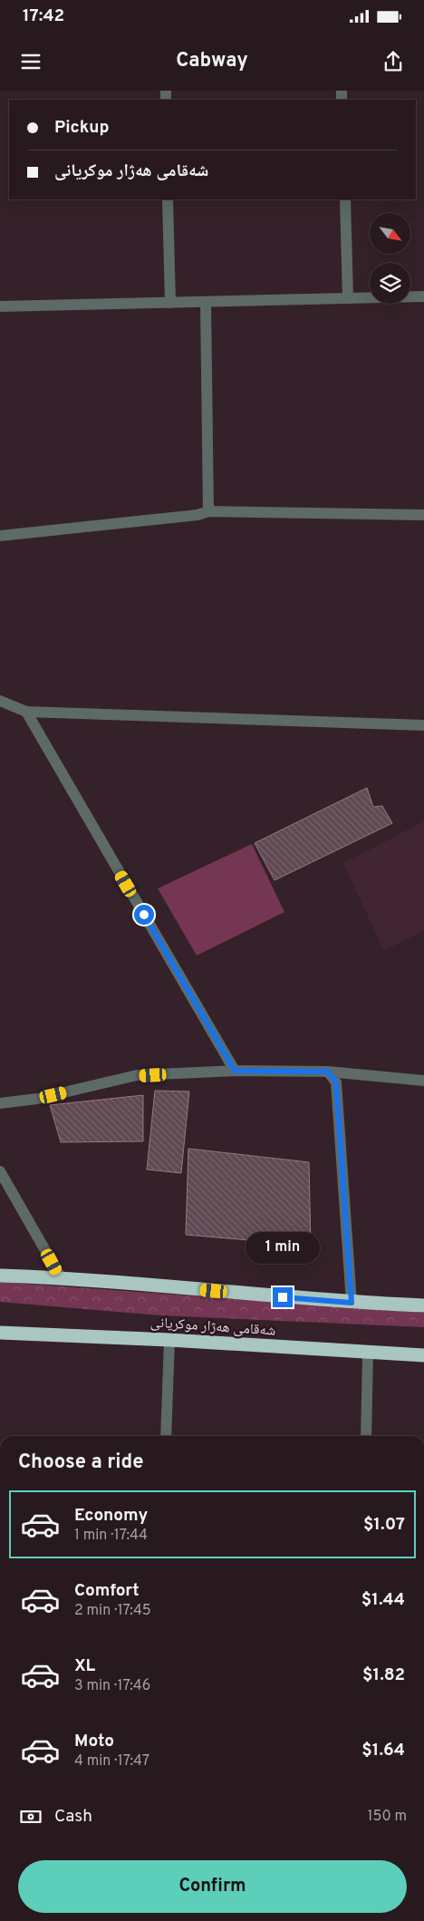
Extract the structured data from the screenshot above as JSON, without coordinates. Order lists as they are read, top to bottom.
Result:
{
  "streets": {
    "highway": ["شەقامی ھەژار موکریانی"]
  },
  "north": "bottom right",
  "page": {
    "status": "17:42",
    "header": "Cabway",
    "banner": ["Pickup", "شەقامی ھەژار موکریانی"],
    "bubble": "1 min",
    "heading": "Choose a ride",
    "list": [
      {
        "name": "Economy",
        "note": "1 min · 17:44",
        "value": "$1.07"
      },
      {
        "name": "Comfort",
        "note": "2 min · 17:45",
        "value": "$1.44"
      },
      {
        "name": "XL",
        "note": "3 min · 17:46",
        "value": "$1.82"
      },
      {
        "name": "Moto",
        "note": "4 min · 17:47",
        "value": "$1.64"
      }
    ],
    "pay": ["Cash", "150 m"],
    "buttons": "Confirm"
  }
}
